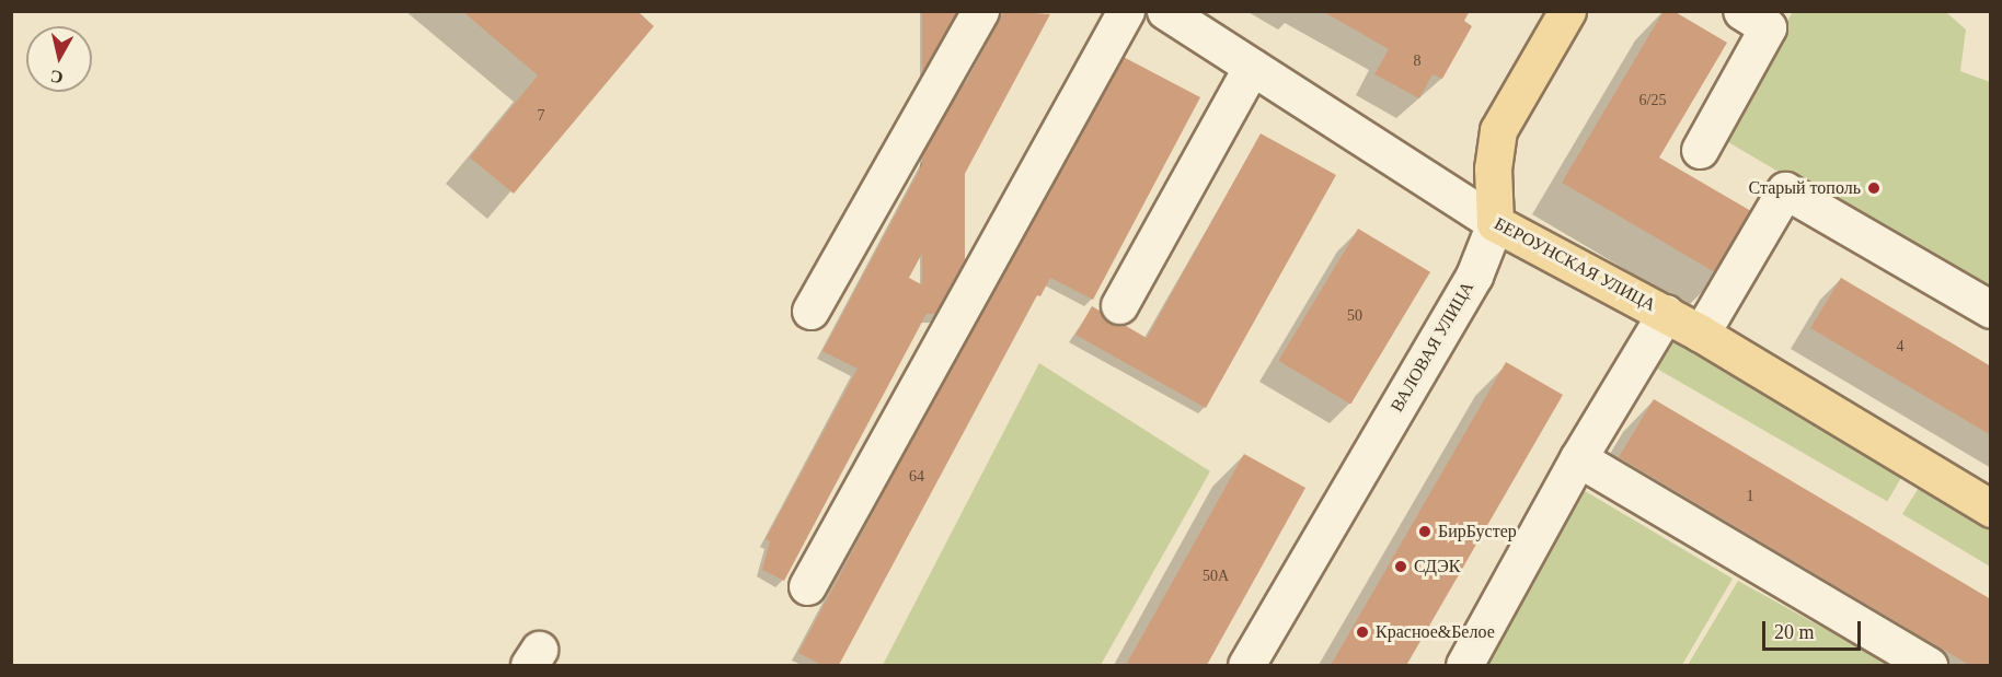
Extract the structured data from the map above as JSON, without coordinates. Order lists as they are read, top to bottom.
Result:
{
  "streets": {
    "main road": ["БЕРОУНСКАЯ УЛИЦА", "ВАЛОВАЯ УЛИЦА"]
  },
  "crossings": [
    ["БЕРОУНСКАЯ УЛИЦА", "ВАЛОВАЯ УЛИЦА"]
  ],
  "places": [
    "Старый тополь",
    "БирБустер",
    "СДЭК",
    "Красное&Белое"
  ],
  "house_numbers": [
    "8",
    "6/25",
    "7",
    "50",
    "4",
    "64",
    "1",
    "50А"
  ],
  "scale_bar": "20 m",
  "north": "bottom"
}
